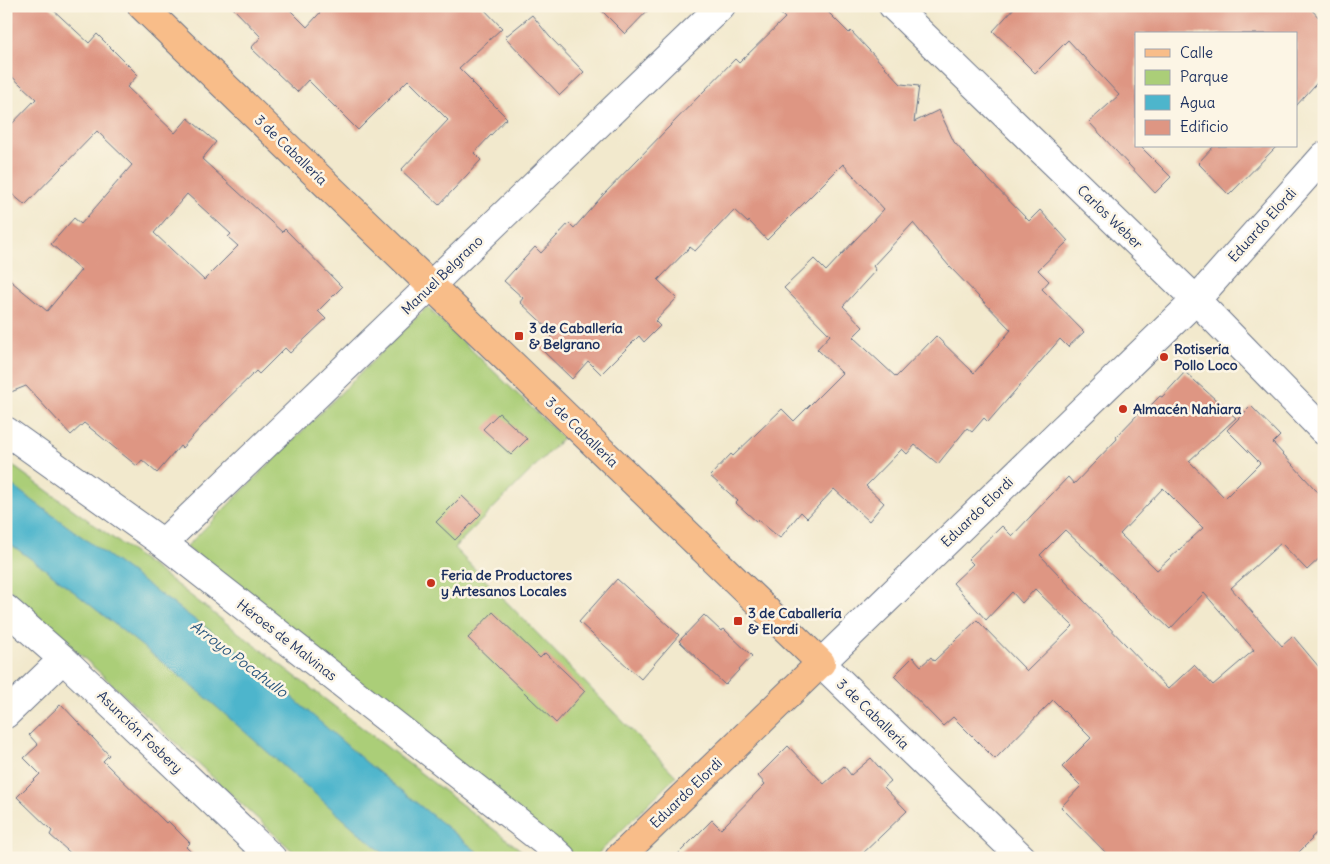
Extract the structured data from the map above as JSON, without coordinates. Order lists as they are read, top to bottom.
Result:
{
  "streets": {
    "main road": ["3 de Caballería", "Eduardo Elordi"],
    "street": [
      "Carlos Weber",
      "Manuel Belgrano",
      "Héroes de Malvinas",
      "Asunción Fosbery"
    ]
  },
  "crossings": [
    ["3 de Caballería", "Eduardo Elordi"],
    ["3 de Caballería", "Manuel Belgrano"],
    ["Carlos Weber", "Eduardo Elordi"],
    ["Manuel Belgrano", "Héroes de Malvinas"]
  ],
  "water": ["Arroyo Pocahullo"],
  "places": {
    "transit": ["3 de Caballería & Belgrano", "3 de Caballería & Elordi"],
    "other": ["Rotisería Pollo Loco", "Almacén Nahiara", "Feria de Productores y Artesanos Locales"]
  },
  "legend": [
    "Calle",
    "Parque",
    "Agua",
    "Edificio"
  ]
}
